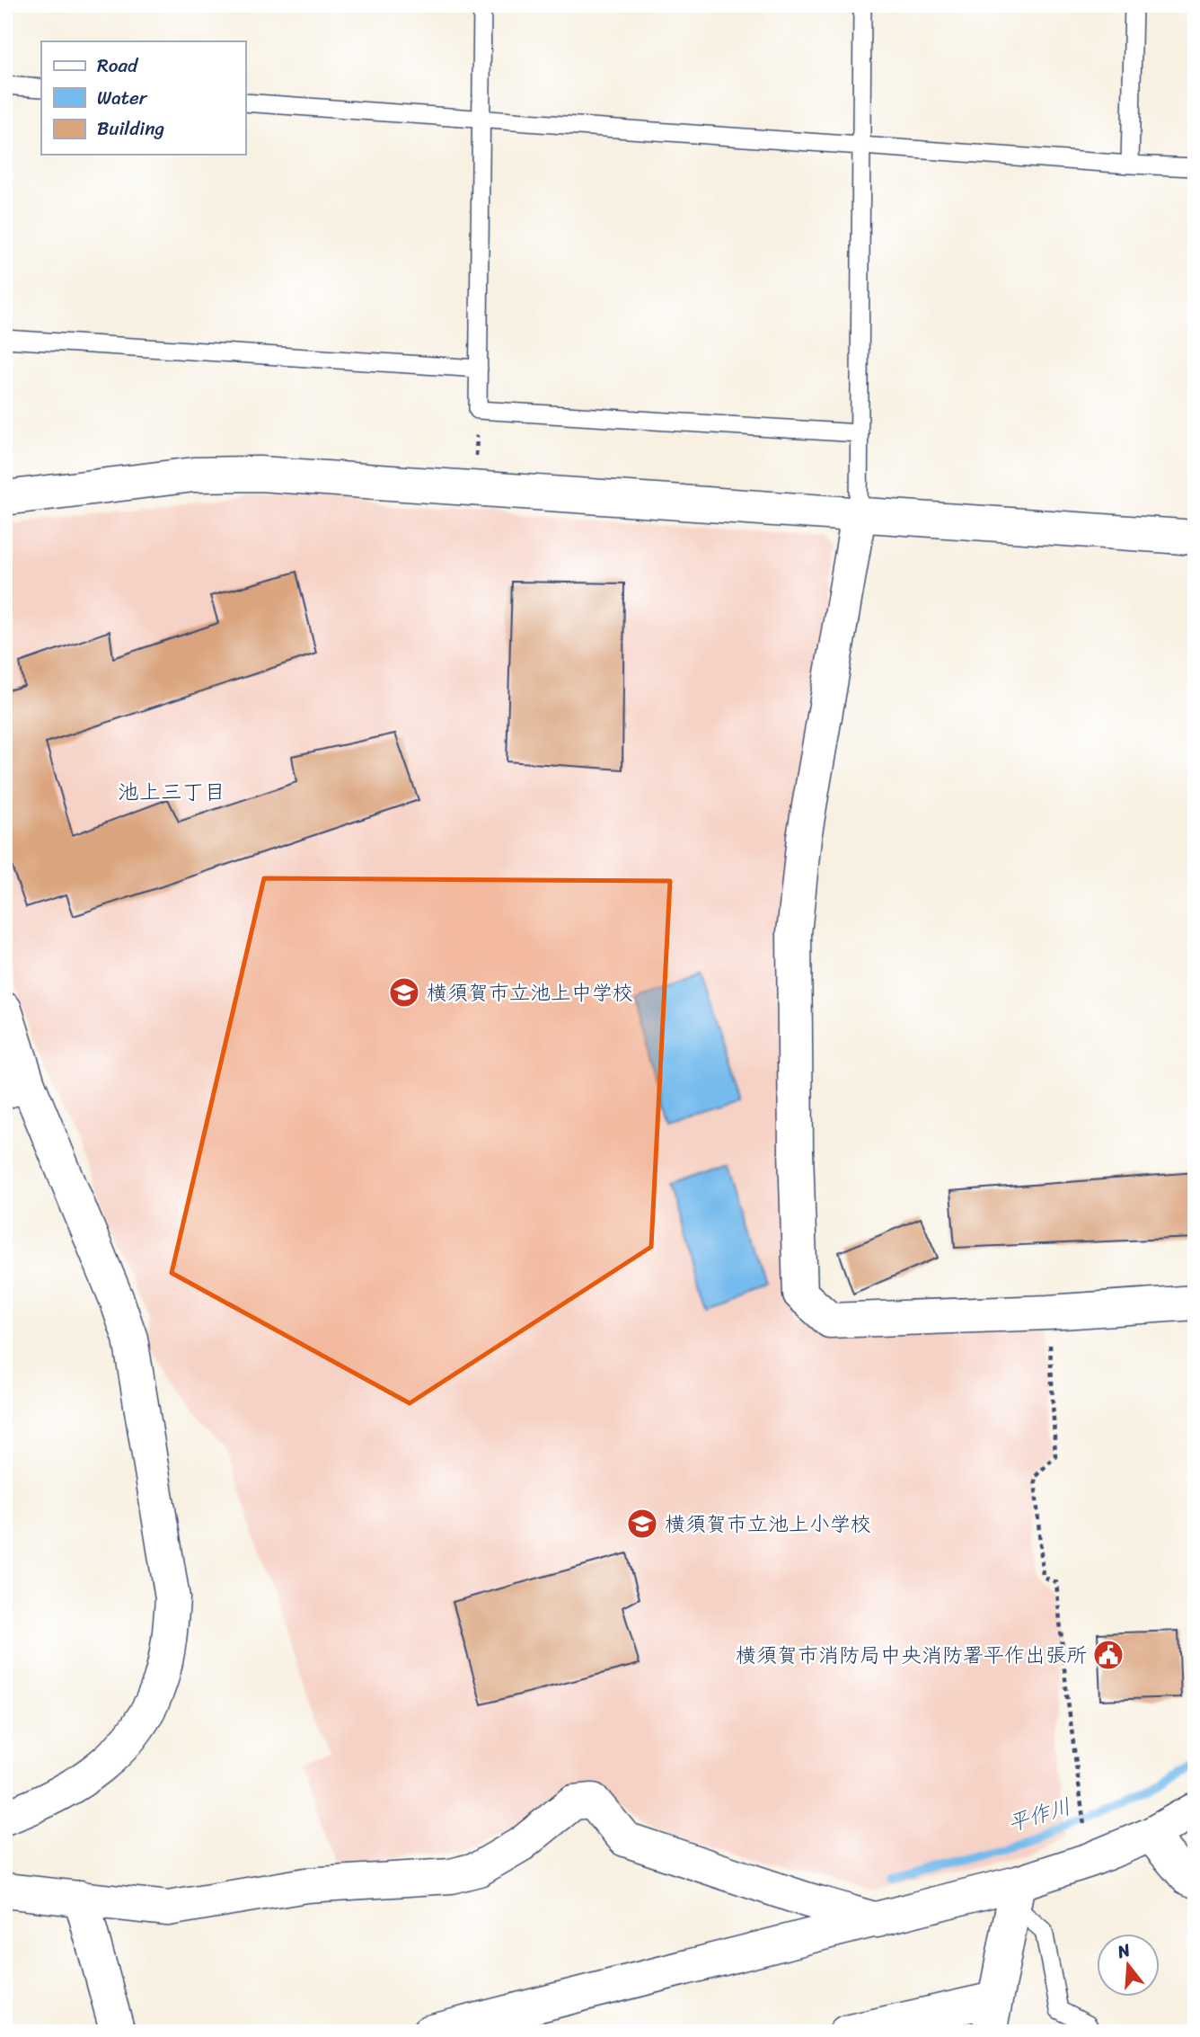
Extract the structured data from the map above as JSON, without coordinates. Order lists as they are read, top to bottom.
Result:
{
  "districts": ["池上三丁目"],
  "water": ["平作川"],
  "places": {
    "school or university": ["横須賀市立池上中学校", "横須賀市立池上小学校"],
    "public building": ["横須賀市消防局中央消防署平作出張所"]
  },
  "legend": ["Road", "Water", "Building"],
  "north": "top"
}
